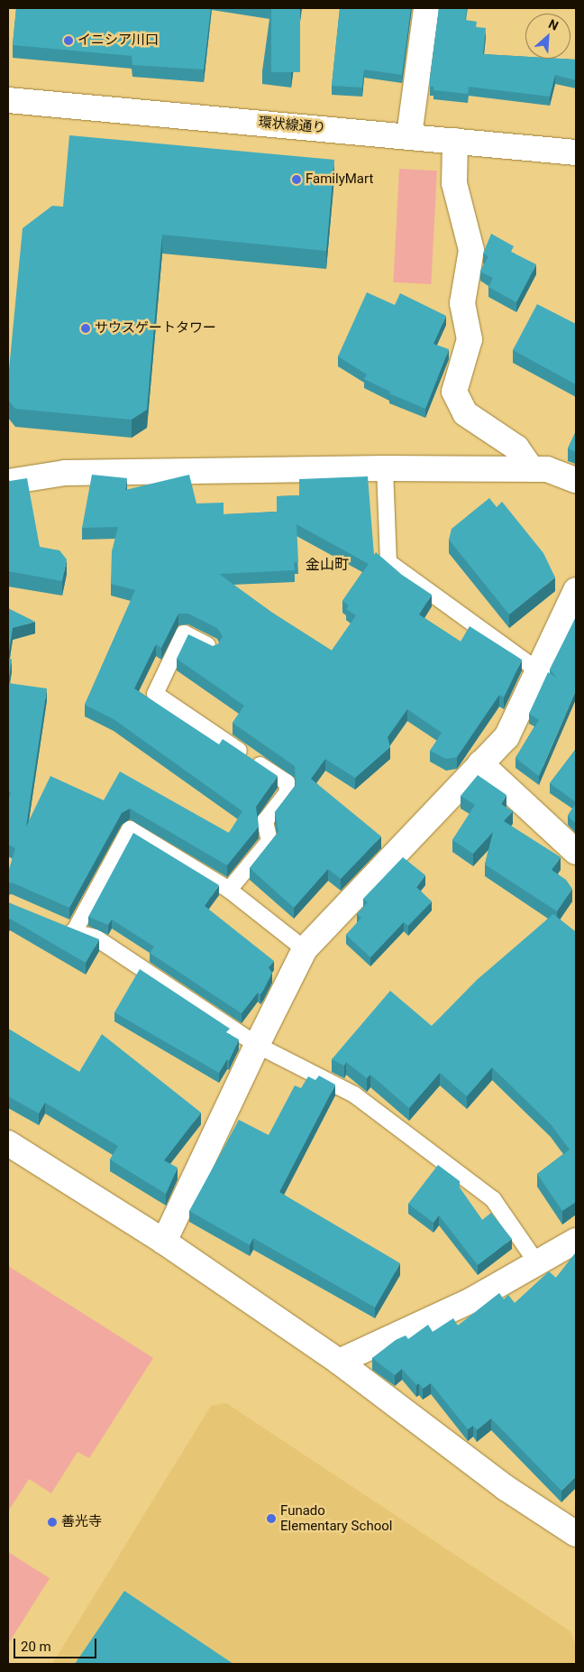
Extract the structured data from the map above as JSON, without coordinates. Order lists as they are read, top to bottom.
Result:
{
  "streets": {
    "street": ["環状線通り"]
  },
  "districts": ["金山町"],
  "places": [
    "イニシア川口",
    "FamilyMart",
    "サウスゲートタワー",
    "Funado Elementary School",
    "善光寺"
  ],
  "scale_bar": "20 m",
  "north": "top right"
}
